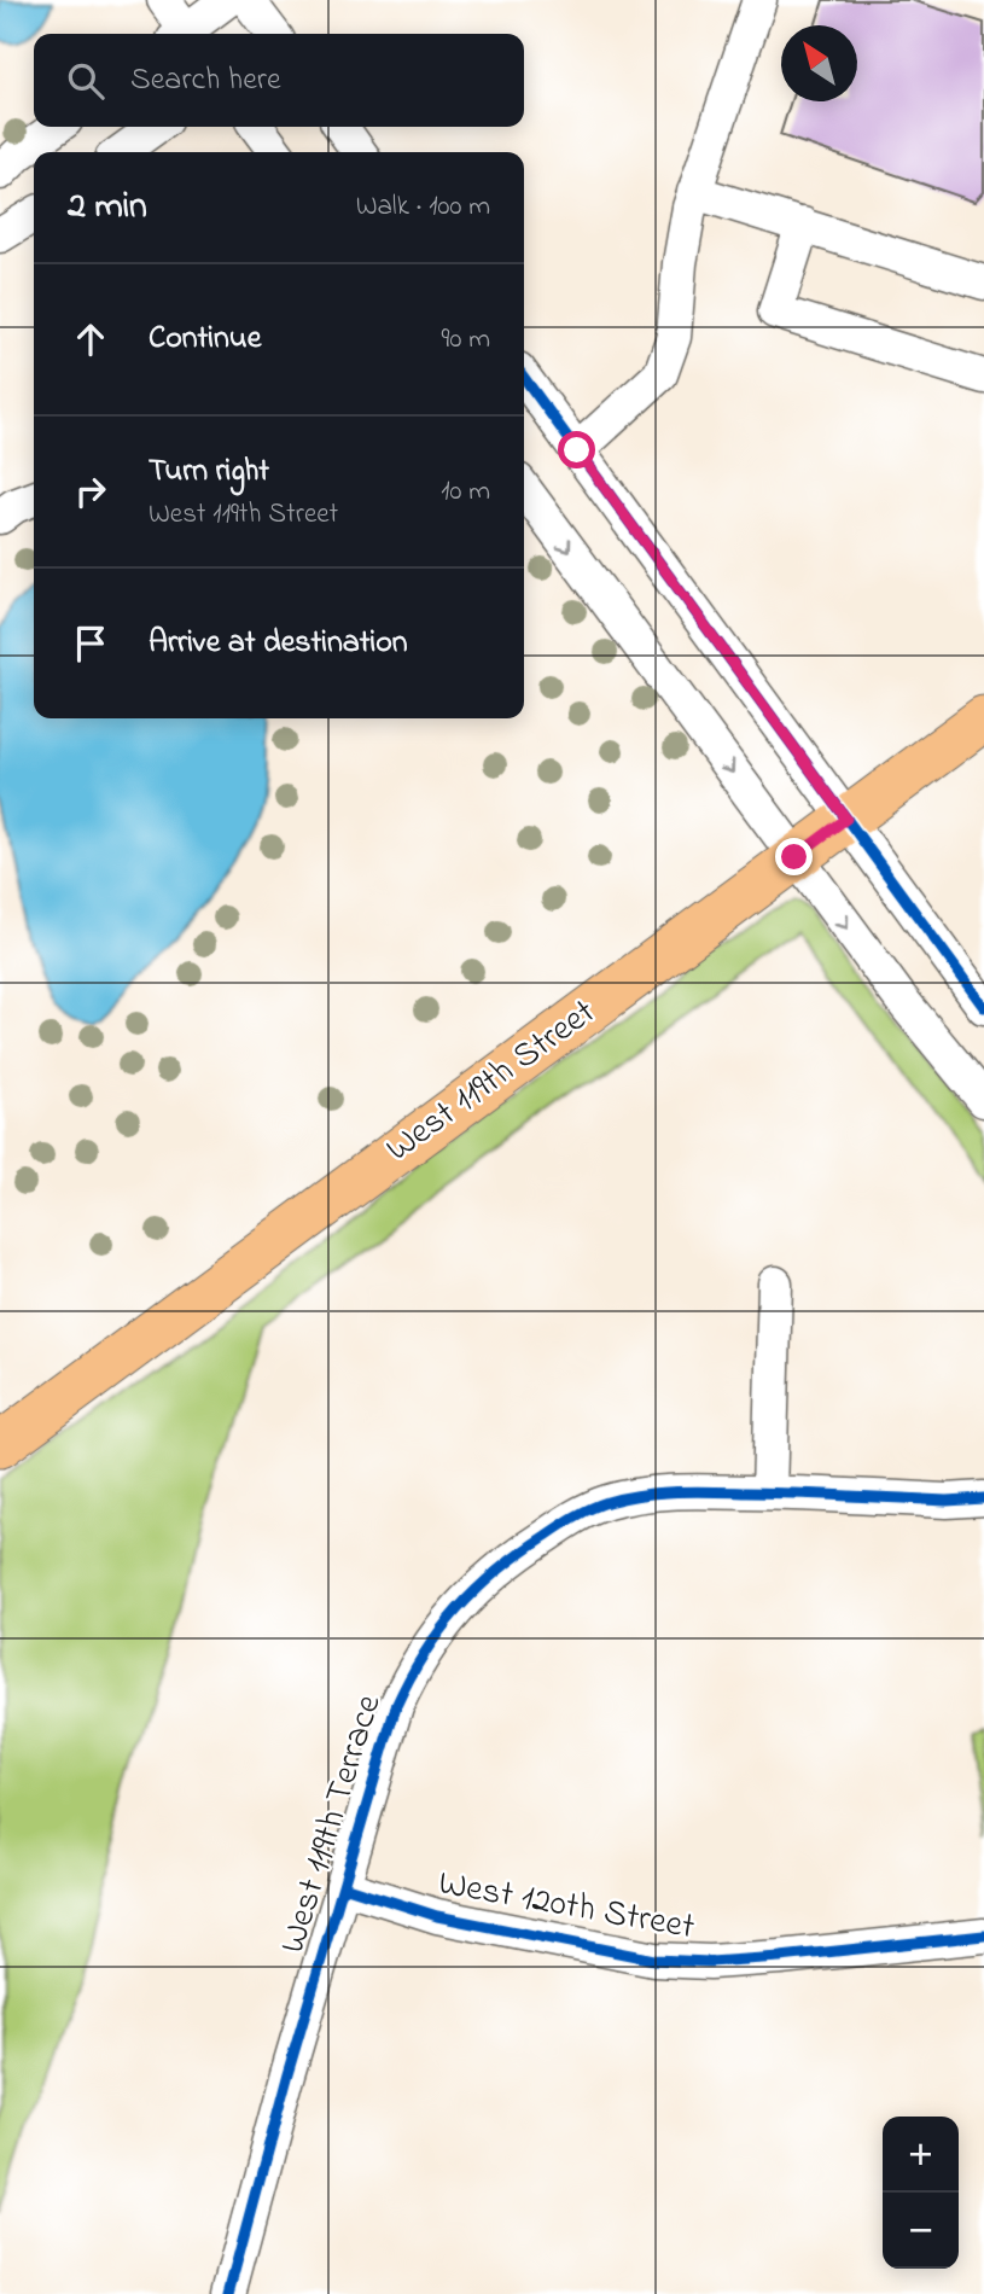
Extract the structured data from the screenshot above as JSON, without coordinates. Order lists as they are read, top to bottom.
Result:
{
  "streets": {
    "main road": ["West 119th Street"],
    "street": ["West 119th Terrace", "West 120th Street"]
  },
  "crossings": [
    ["West 119th Terrace", "West 120th Street"]
  ],
  "north": "top left",
  "page": {
    "search": "Search here",
    "heading": ["2 min", "Walk · 100 m"],
    "list": [
      ["Continue", "90 m"],
      ["Turn right", "West 119th Street", "10 m"],
      "Arrive at destination"
    ],
    "map_buttons": ["+", "−"]
  }
}
